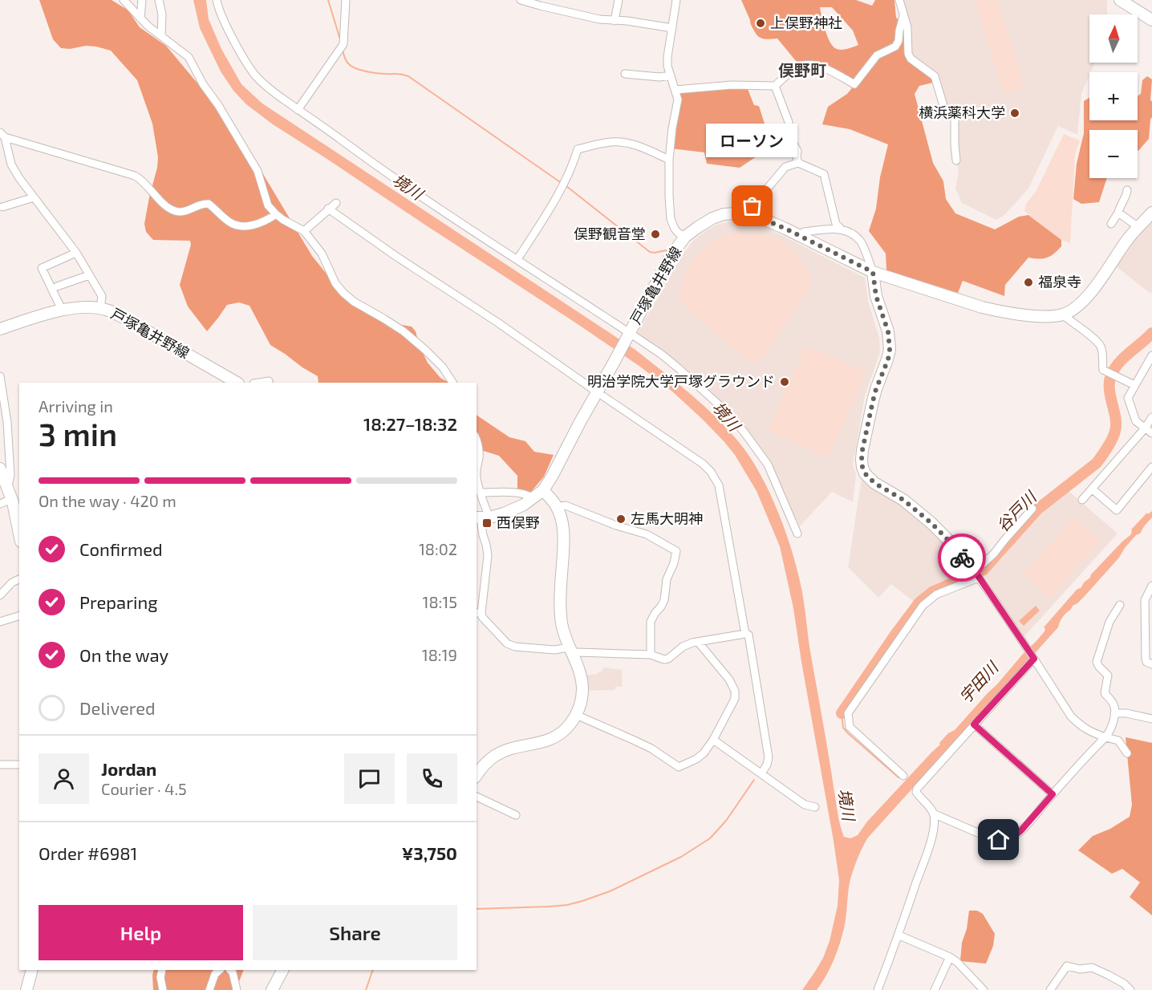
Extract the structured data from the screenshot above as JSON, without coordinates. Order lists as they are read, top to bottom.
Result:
{
  "streets": {
    "main road": ["戸塚亀井野線"]
  },
  "districts": ["俣野町"],
  "water": ["境川", "谷戸川", "宇田川"],
  "places": {
    "other": [
      "上俣野神社",
      "横浜薬科大学",
      "ローソン",
      "俣野観音堂",
      "福泉寺",
      "明治学院大学戸塚グラウンド",
      "左馬大明神"
    ],
    "transit": ["西俣野"]
  },
  "north": "top",
  "page": {
    "map_buttons": ["+", "−"],
    "bubble": "ローソン",
    "heading": ["3 min", "Arriving in", "18:27–18:32"],
    "panel": [
      "Jordan",
      "Courier · 4.5",
      "Order #6981",
      "¥3,750"
    ],
    "bar": "On the way · 420 m",
    "list": [
      ["Confirmed", "18:02"],
      ["Preparing", "18:15"],
      ["On the way", "18:19"],
      "Delivered"
    ],
    "buttons": ["Help", "Share"]
  }
}
